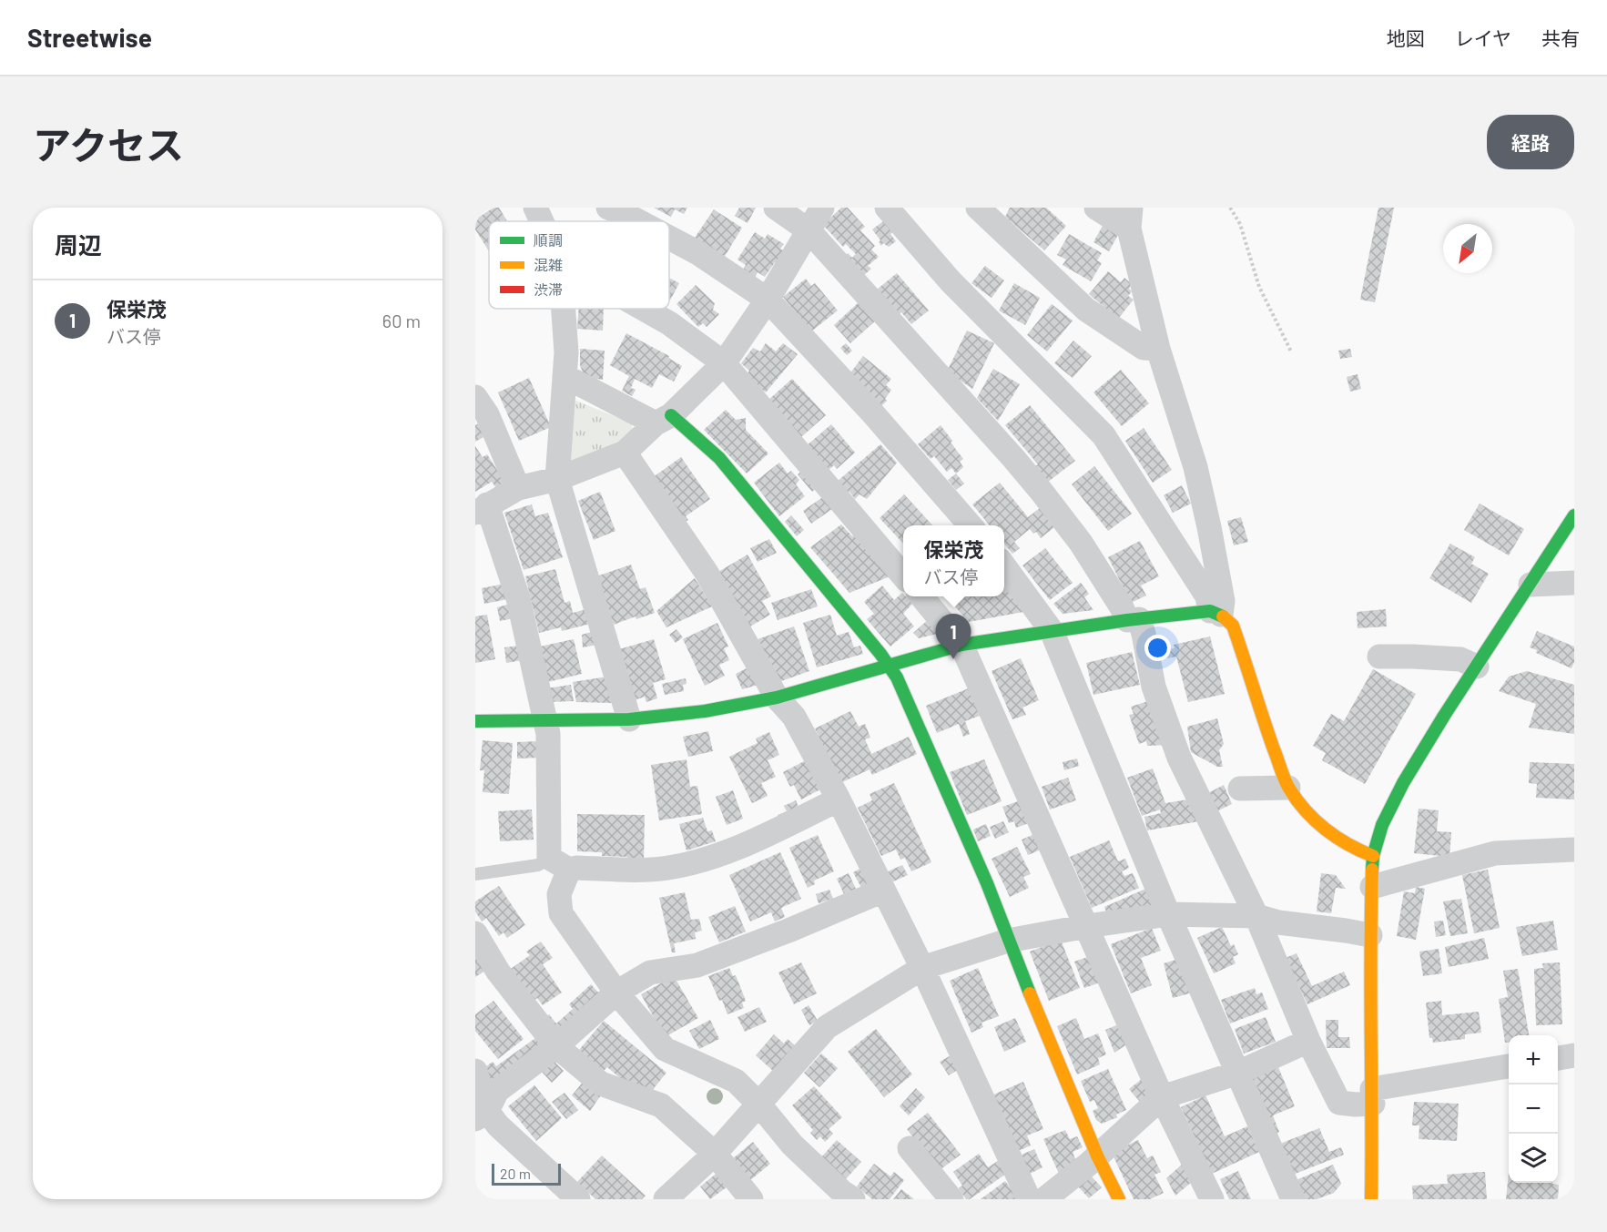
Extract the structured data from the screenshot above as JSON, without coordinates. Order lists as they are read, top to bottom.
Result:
{
  "legend": ["順調", "混雑", "渋滞"],
  "scale_bar": "20 m",
  "north": "bottom left",
  "page": {
    "header": "Streetwise",
    "nav": ["地図", "レイヤ", "共有"],
    "title": "アクセス",
    "buttons": "経路",
    "heading": "周辺",
    "list": [
      {
        "mark": "1",
        "name": "保栄茂",
        "note": "バス停",
        "value": "60 m"
      }
    ],
    "popup": ["保栄茂", "バス停"],
    "pins": "1",
    "map_buttons": ["+", "−"],
    "scale": "20 m"
  }
}
